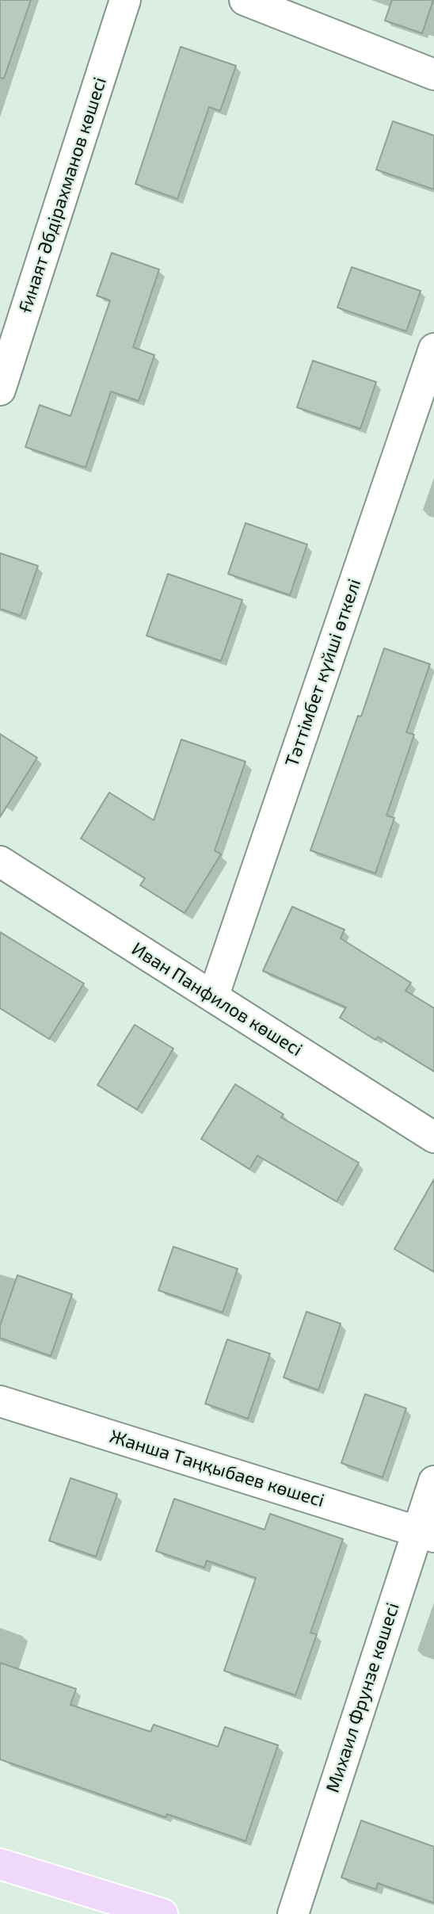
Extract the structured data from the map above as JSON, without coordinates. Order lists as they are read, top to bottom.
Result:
{
  "streets": {
    "street": [
      "Ғинаят Әбдірахманов көшесі",
      "Тәттімбет күйші өткелі",
      "Иван Панфилов көшесі",
      "Жанша Таңқыбаев көшесі",
      "Михаил Фрунзе көшесі"
    ]
  },
  "crossings": [
    ["Тәттімбет күйші өткелі", "Иван Панфилов көшесі"],
    ["Жанша Таңқыбаев көшесі", "Михаил Фрунзе көшесі"]
  ]
}
